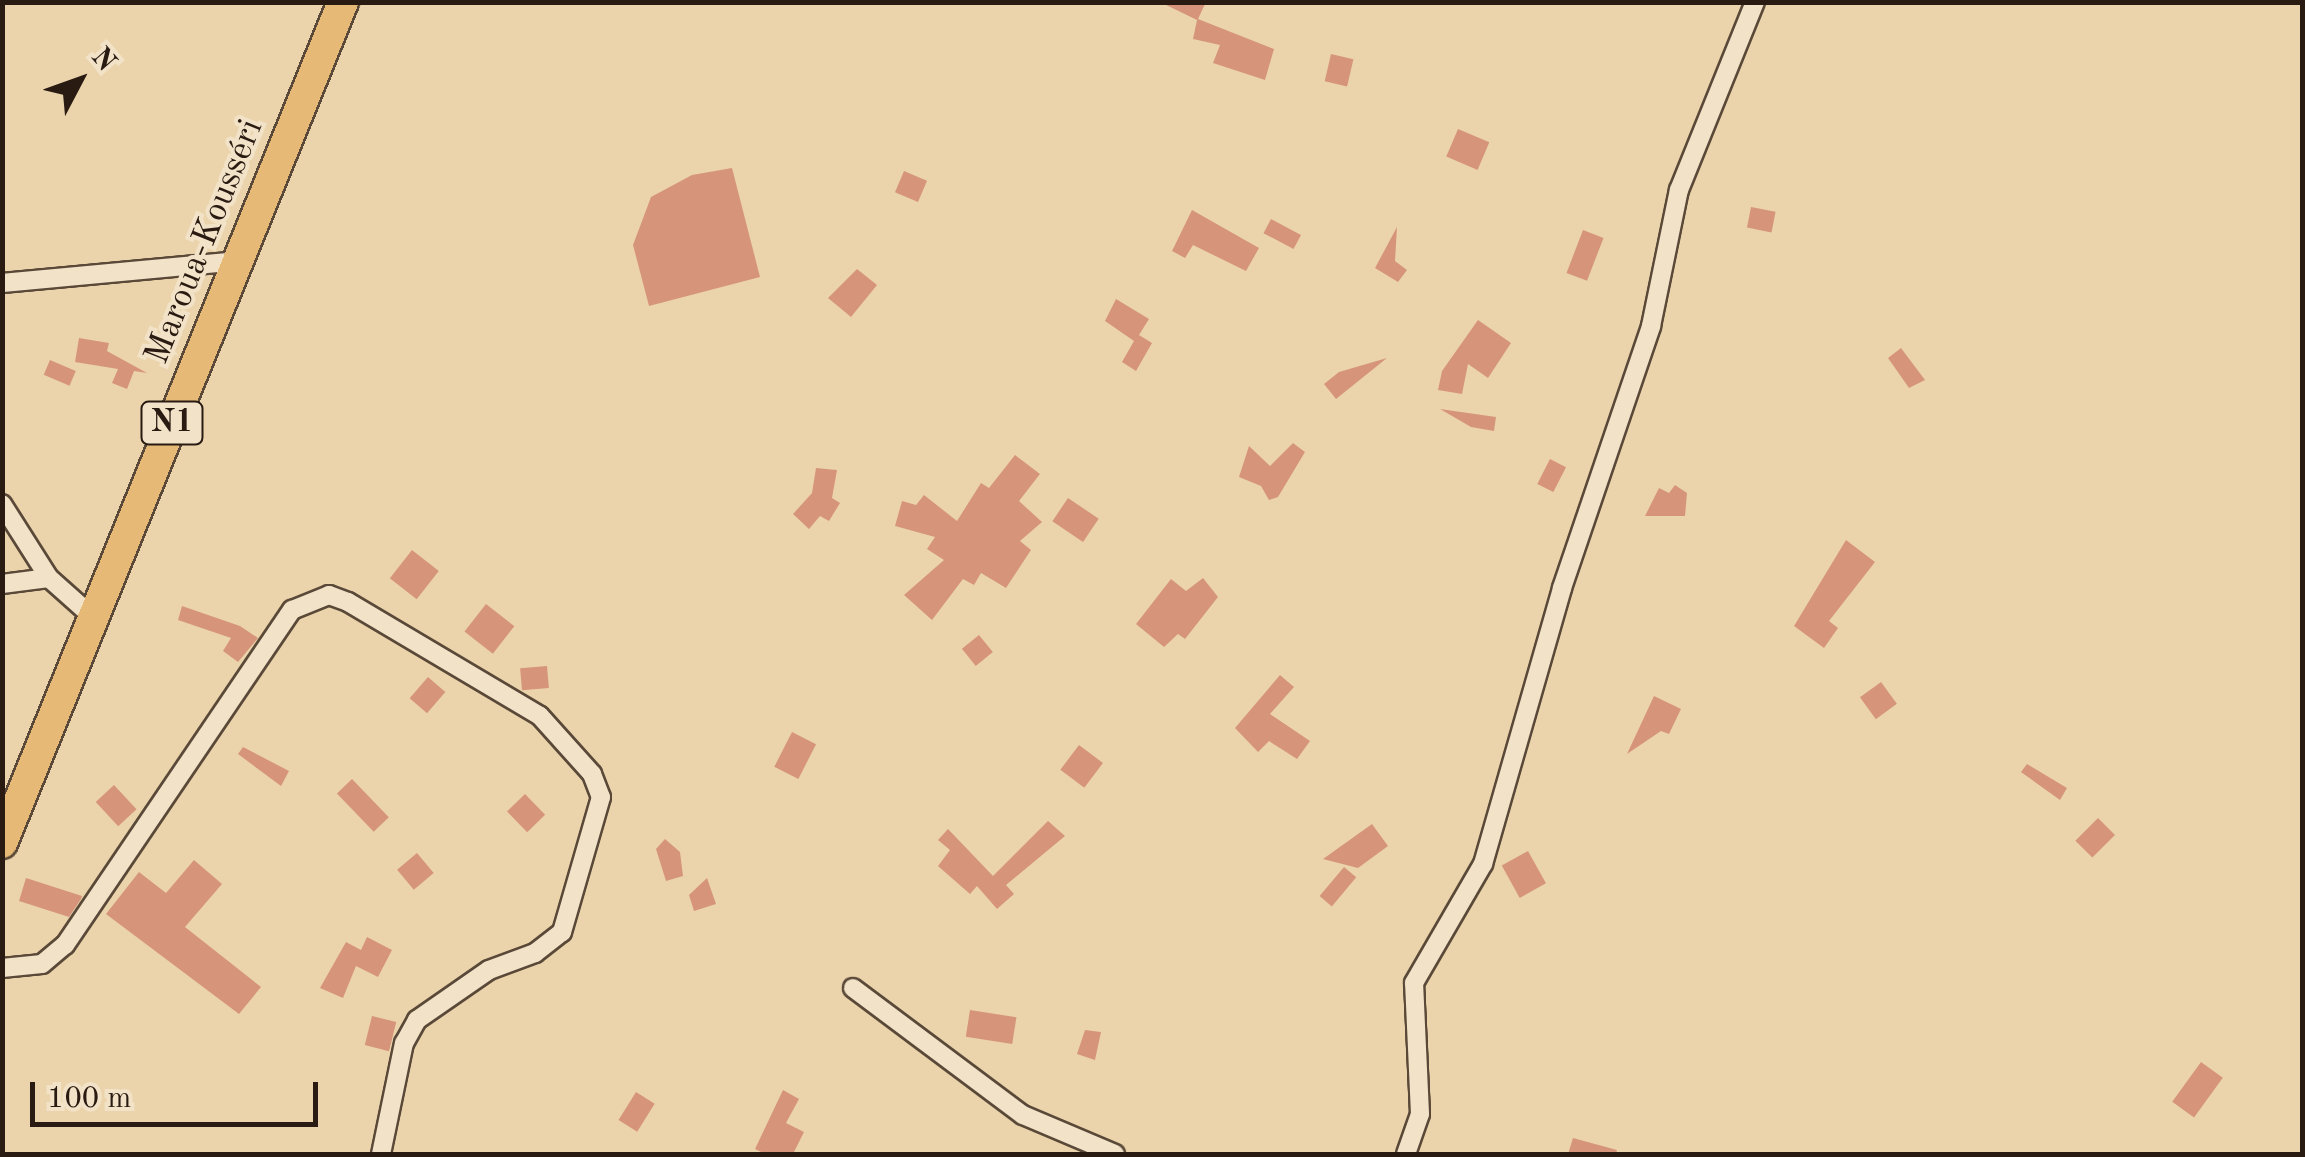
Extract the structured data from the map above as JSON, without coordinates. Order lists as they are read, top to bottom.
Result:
{
  "streets": {
    "highway": ["Maroua-Kousséri", "N1"]
  },
  "scale_bar": "100 m",
  "north": "top right"
}
